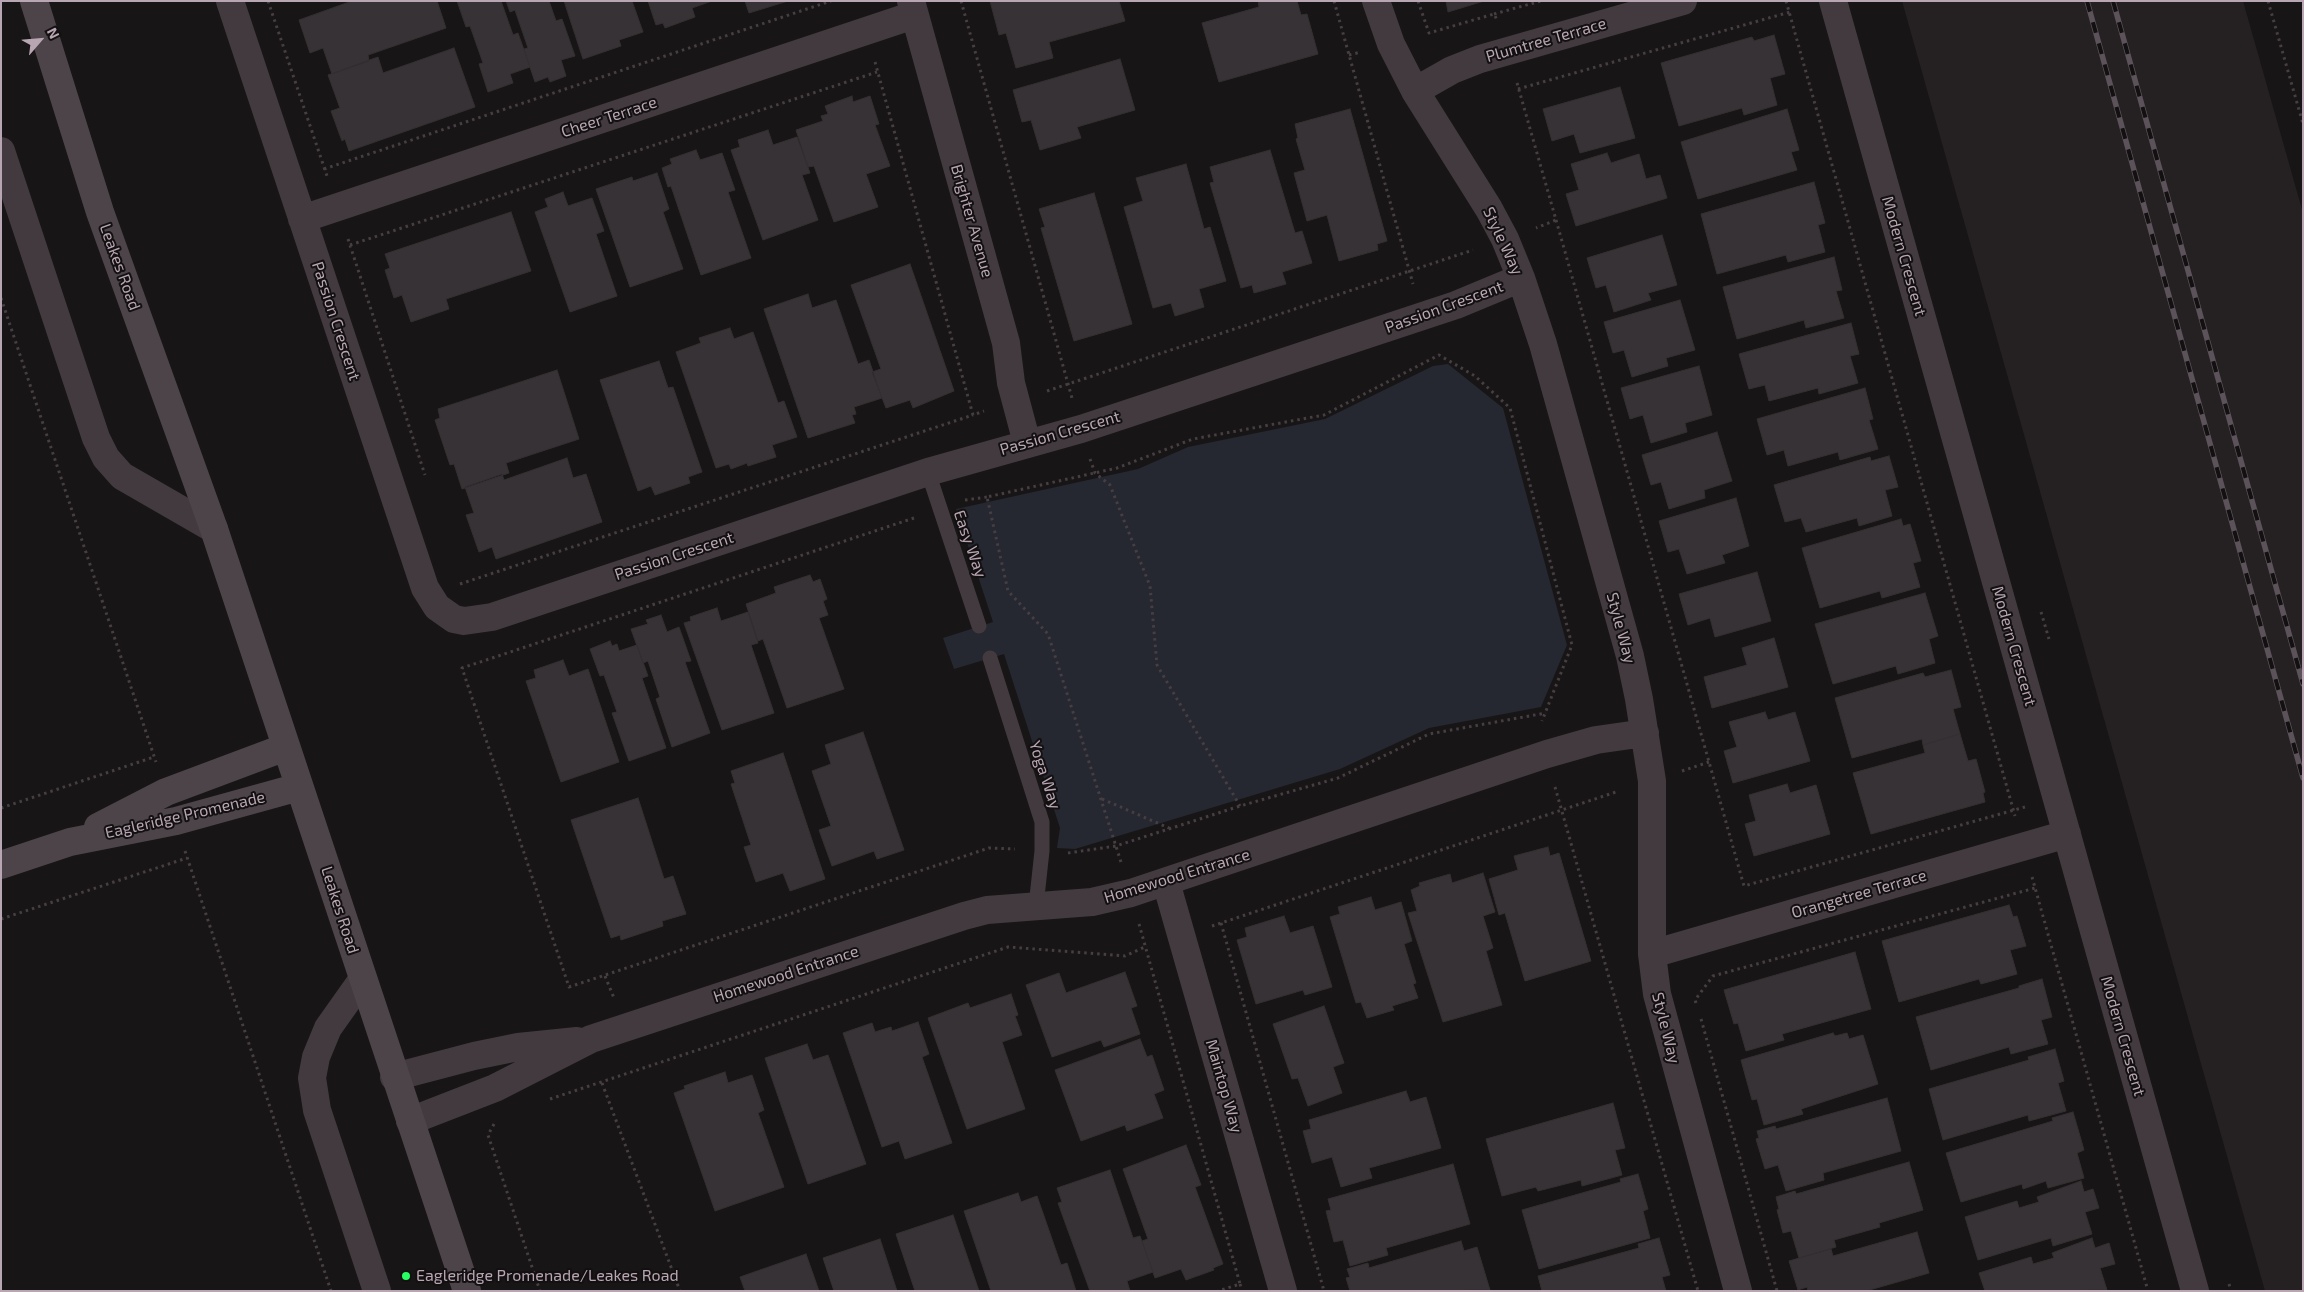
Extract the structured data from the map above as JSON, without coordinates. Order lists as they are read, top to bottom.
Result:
{
  "streets": {
    "main road": ["Leakes Road", "Eagleridge Promenade"],
    "street": [
      "Plumtree Terrace",
      "Cheer Terrace",
      "Brighter Avenue",
      "Style Way",
      "Modern Crescent",
      "Passion Crescent",
      "Homewood Entrance",
      "Orangetree Terrace",
      "Maintop Way"
    ],
    "lane": ["Easy Way", "Yoga Way"]
  },
  "crossings": [
    ["Plumtree Terrace", "Style Way"],
    ["Cheer Terrace", "Brighter Avenue"],
    ["Cheer Terrace", "Passion Crescent"],
    ["Brighter Avenue", "Passion Crescent"],
    ["Style Way", "Passion Crescent"],
    ["Style Way", "Homewood Entrance"],
    ["Style Way", "Orangetree Terrace"],
    ["Modern Crescent", "Orangetree Terrace"],
    ["Leakes Road", "Eagleridge Promenade"],
    ["Leakes Road", "Homewood Entrance"],
    ["Passion Crescent", "Easy Way"],
    ["Yoga Way", "Homewood Entrance"],
    ["Homewood Entrance", "Maintop Way"]
  ],
  "places": ["Eagleridge Promenade/Leakes Road"],
  "north": "top right"
}
